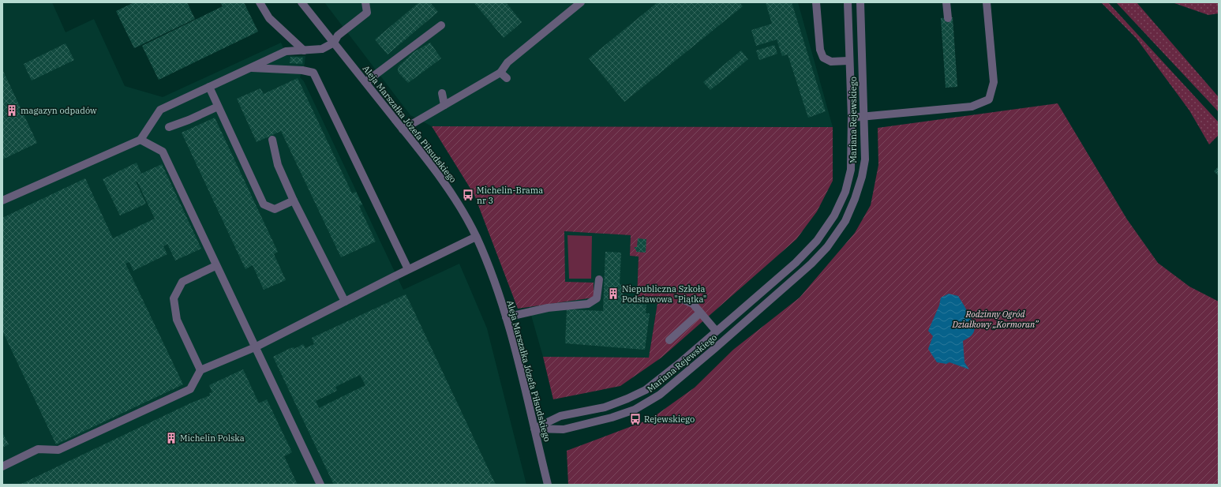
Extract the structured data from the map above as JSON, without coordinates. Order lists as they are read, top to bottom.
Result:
{
  "streets": {
    "street": ["Mariana Rejewskiego", "Aleja Marszałka Józefa Piłsudskiego"]
  },
  "crossings": [
    ["Mariana Rejewskiego", "Aleja Marszałka Józefa Piłsudskiego"]
  ],
  "parks": ["Rodzinny Ogród Działkowy „Kormoran”"],
  "places": {
    "building": ["magazyn odpadów", "Niepubliczna Szkoła Podstawowa \"Piątka\"", "Michelin Polska"],
    "bus stop": ["Michelin-Brama nr 3", "Rejewskiego"]
  }
}
